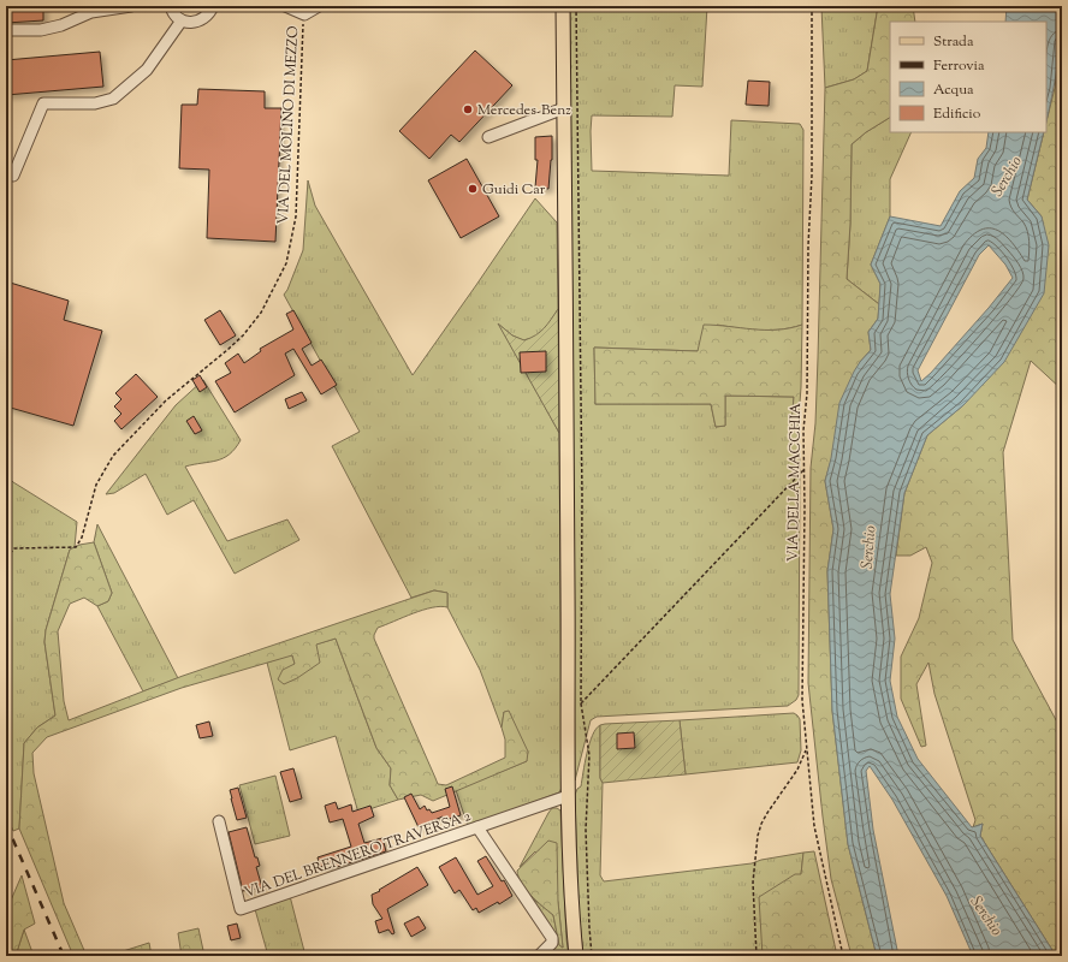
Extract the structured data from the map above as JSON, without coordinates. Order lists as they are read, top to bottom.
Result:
{
  "streets": {
    "street": ["VIA DEL BRENNERO TRAVERSA 2"],
    "path": ["VIA DEL MOLINO DI MEZZO", "VIA DELLA MACCHIA"]
  },
  "water": ["Serchio"],
  "places": ["Mercedes-Benz", "Guidi Car"],
  "legend": [
    "Strada",
    "Ferrovia",
    "Acqua",
    "Edificio"
  ]
}
